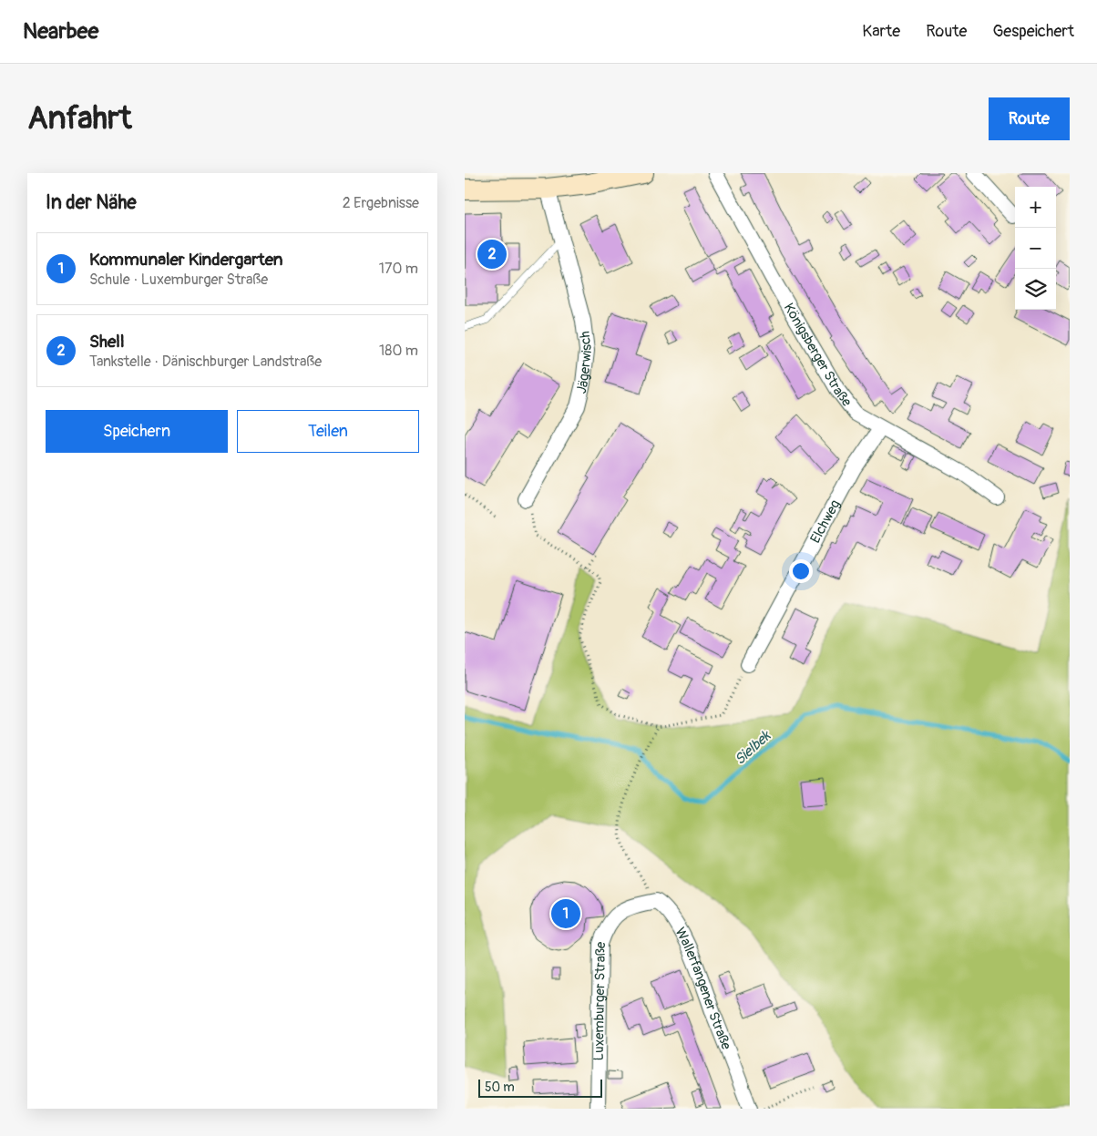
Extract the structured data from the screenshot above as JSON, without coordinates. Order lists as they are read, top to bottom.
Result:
{
  "streets": {
    "street": [
      "Königsberger Straße",
      "Jägerwisch",
      "Elchweg",
      "Wallerfangener Straße",
      "Luxemburger Straße"
    ]
  },
  "crossings": [
    ["Königsberger Straße", "Elchweg"],
    ["Wallerfangener Straße", "Luxemburger Straße"]
  ],
  "water": ["Sielbek"],
  "scale_bar": "50 m",
  "page": {
    "header": "Nearbee",
    "nav": ["Karte", "Route", "Gespeichert"],
    "buttons": [
      "Route",
      ["Speichern", "Teilen"]
    ],
    "title": "Anfahrt",
    "heading": ["In der Nähe", "2 Ergebnisse"],
    "map_buttons": ["+", "−"],
    "list": [
      {
        "mark": "1",
        "name": "Kommunaler Kindergarten",
        "note": "Schule · Luxemburger Straße",
        "value": "170 m"
      },
      {
        "mark": "2",
        "name": "Shell",
        "note": "Tankstelle · Dänischburger Landstraße",
        "value": "180 m"
      }
    ],
    "pins": ["2", "1"],
    "scale": "50 m"
  }
}
